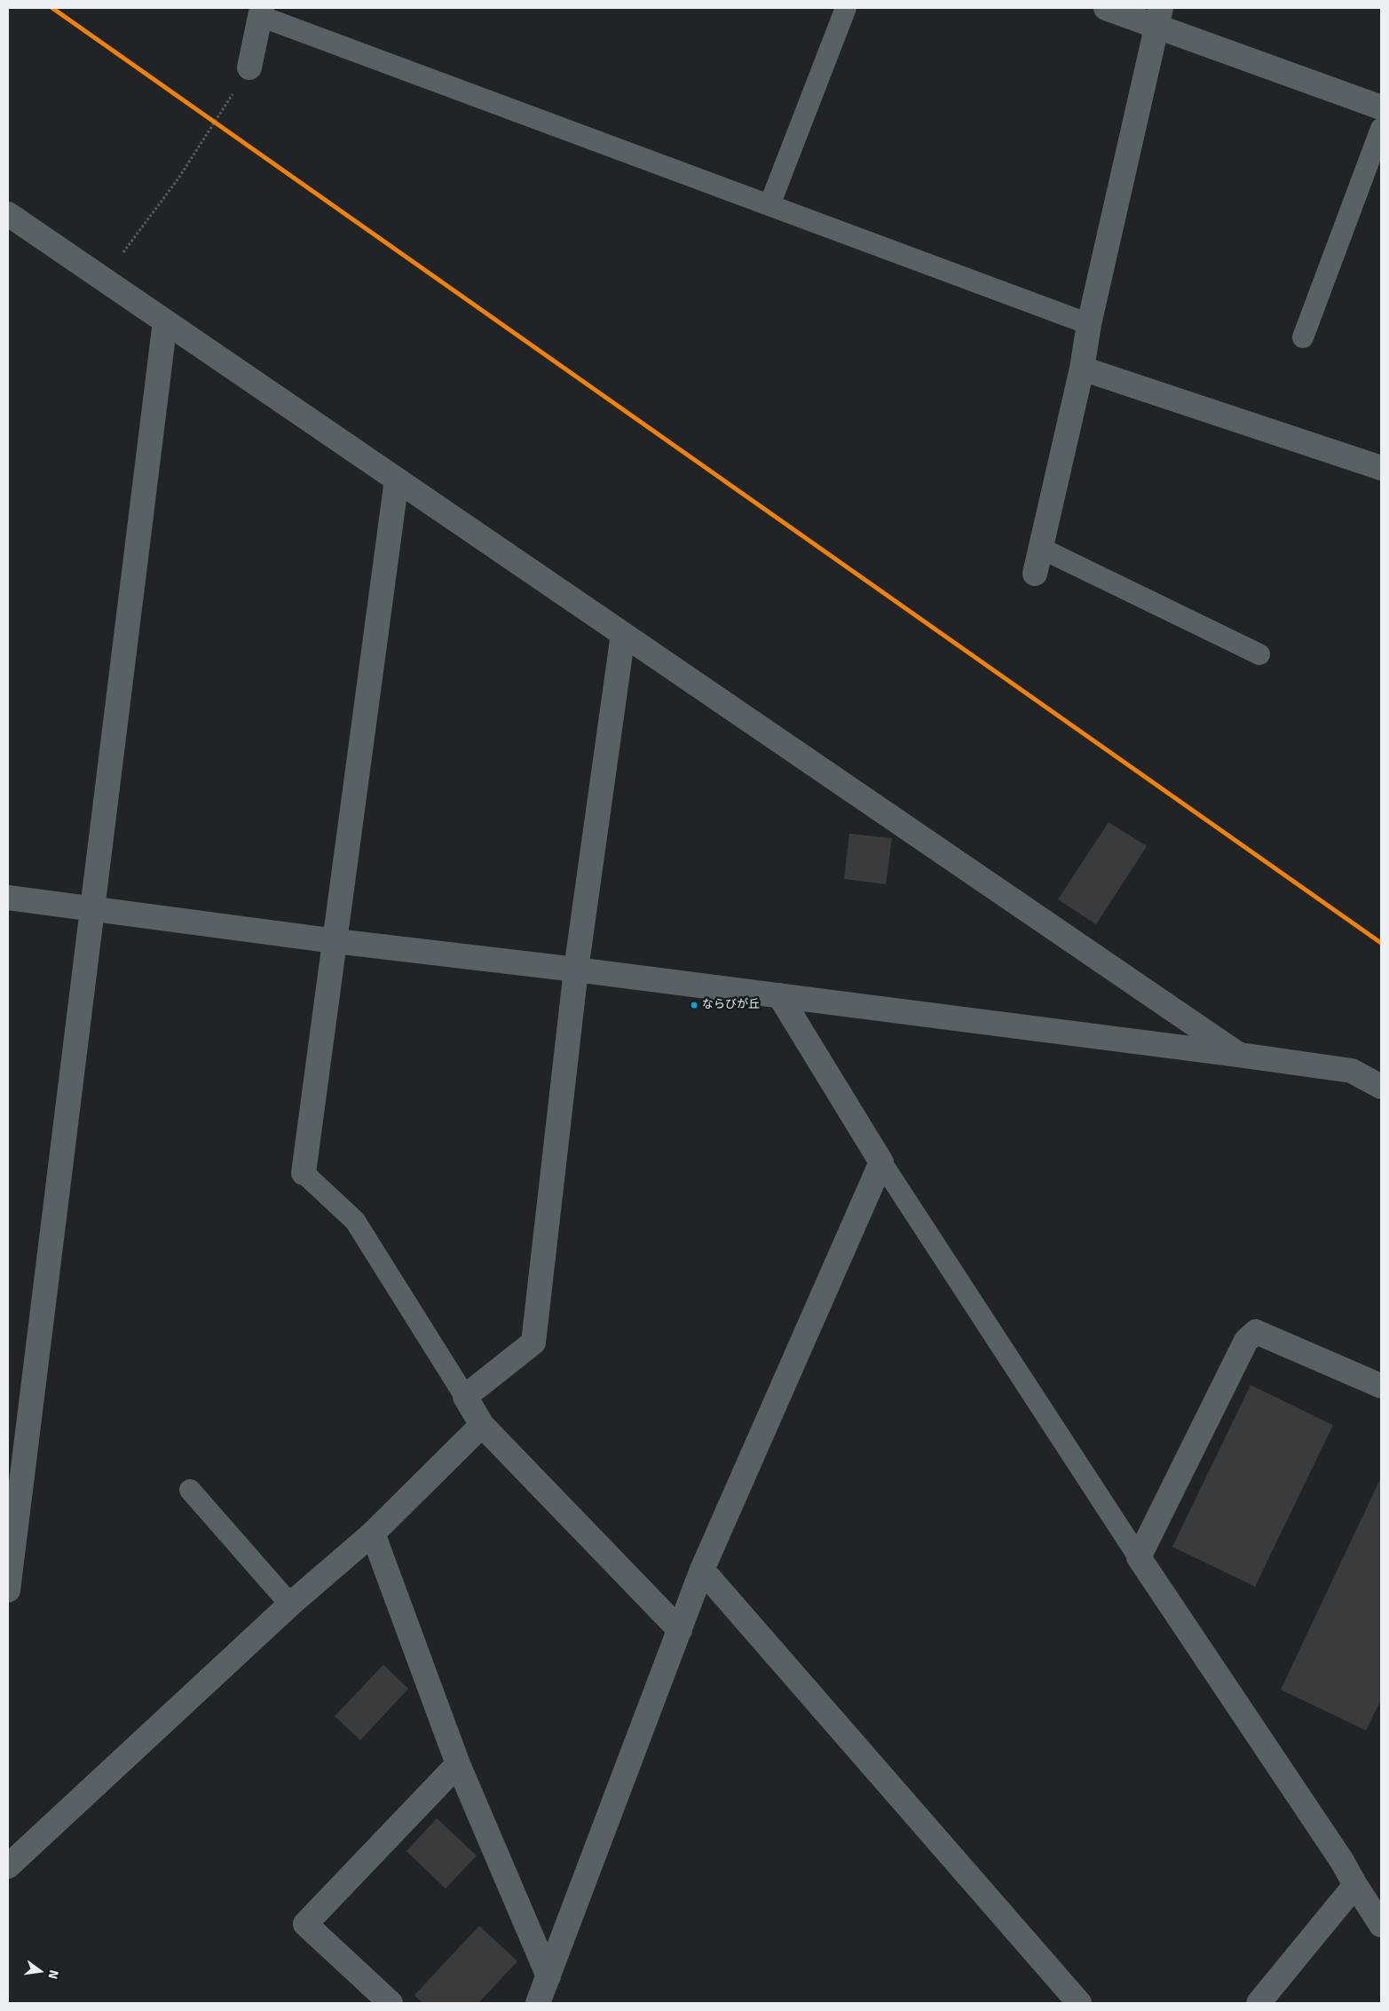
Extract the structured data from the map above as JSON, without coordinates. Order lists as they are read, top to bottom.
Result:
{
  "places": ["ならびが丘"],
  "north": "right"
}
